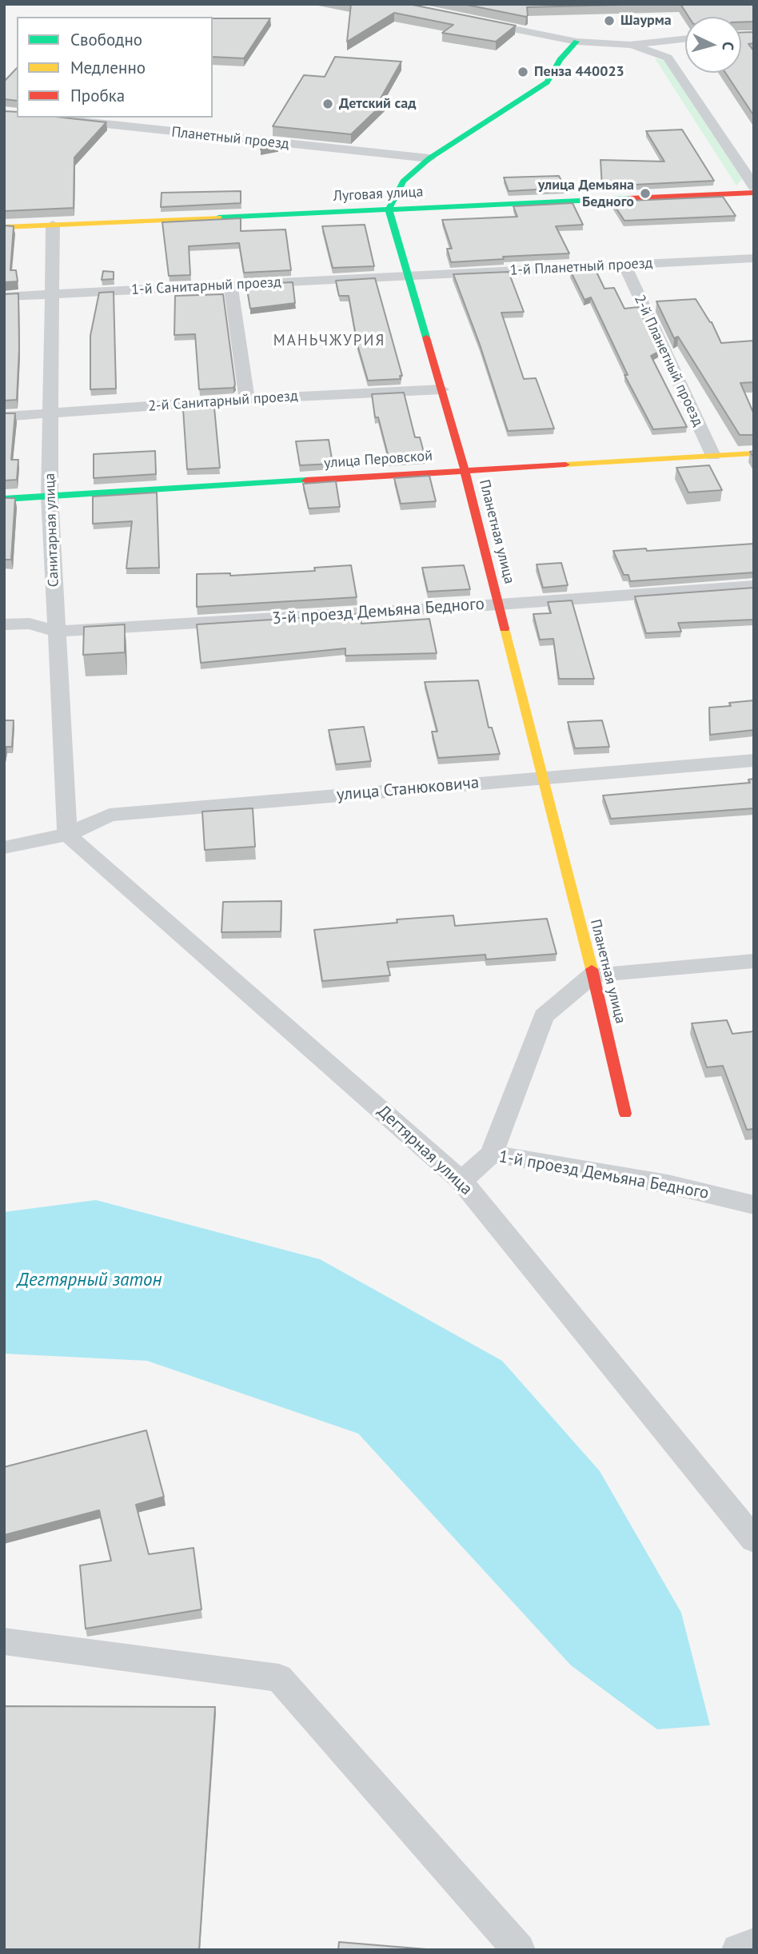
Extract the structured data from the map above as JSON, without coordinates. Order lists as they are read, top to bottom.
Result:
{
  "streets": {
    "street": [
      "Планетный проезд",
      "Луговая улица",
      "1-й Планетный проезд",
      "1-й Санитарный проезд",
      "2-й Планетный проезд",
      "2-й Санитарный проезд",
      "улица Перовской",
      "Санитарная улица",
      "Планетная улица",
      "3-й проезд Демьяна Бедного",
      "улица Станюковича",
      "Дегтярная улица",
      "1-й проезд Демьяна Бедного"
    ]
  },
  "crossings": [
    ["Луговая улица", "Санитарная улица"],
    ["Луговая улица", "Планетная улица"],
    ["1-й Планетный проезд", "1-й Санитарный проезд"],
    ["1-й Планетный проезд", "2-й Планетный проезд"],
    ["1-й Планетный проезд", "Планетная улица"],
    ["1-й Санитарный проезд", "Санитарная улица"],
    ["1-й Санитарный проезд", "Планетная улица"],
    ["2-й Планетный проезд", "улица Перовской"],
    ["2-й Санитарный проезд", "Санитарная улица"],
    ["2-й Санитарный проезд", "Планетная улица"],
    ["улица Перовской", "Санитарная улица"],
    ["улица Перовской", "Планетная улица"],
    ["Санитарная улица", "3-й проезд Демьяна Бедного"],
    ["Санитарная улица", "улица Станюковича"],
    ["Санитарная улица", "Дегтярная улица"],
    ["Планетная улица", "3-й проезд Демьяна Бедного"],
    ["Планетная улица", "улица Станюковича"],
    ["улица Станюковича", "Дегтярная улица"],
    ["Дегтярная улица", "1-й проезд Демьяна Бедного"]
  ],
  "districts": ["МАНЬЧЖУРИЯ"],
  "water": ["Дегтярный затон"],
  "places": [
    "Шаурма",
    "Пенза 440023",
    "Детский сад",
    "улица Демьяна Бедного"
  ],
  "legend": ["Свободно", "Медленно", "Пробка"],
  "north": "right"
}
